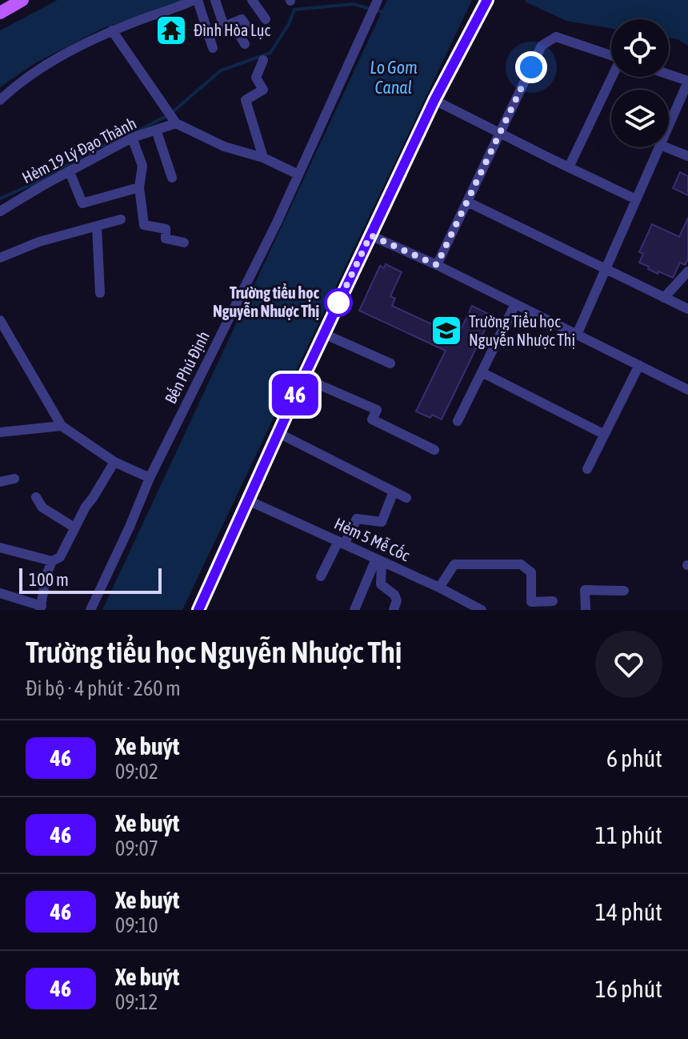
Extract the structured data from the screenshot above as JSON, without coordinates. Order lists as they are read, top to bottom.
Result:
{
  "streets": {
    "street": ["Hẻm 19 Lý Đạo Thành", "Bến Phú Định", "Hẻm 5 Mễ Cốc"]
  },
  "water": ["Lo Gom Canal"],
  "places": {
    "temple": ["Đình Hòa Lục"],
    "other": ["Trường tiểu học Nguyễn Nhược Thị"],
    "school or university": ["Trường Tiểu học Nguyễn Nhược Thị"]
  },
  "lines": ["bus line 46"],
  "scale_bar": "100 m",
  "page": {
    "on_map": "46",
    "scale": "100 m",
    "heading": ["Trường tiểu học Nguyễn Nhược Thị", "Đi bộ · 4 phút · 260 m"],
    "list": [
      {
        "mark": "46",
        "name": "Xe buýt",
        "note": "09:02",
        "value": "6 phút"
      },
      {
        "mark": "46",
        "name": "Xe buýt",
        "note": "09:07",
        "value": "11 phút"
      },
      {
        "mark": "46",
        "name": "Xe buýt",
        "note": "09:10",
        "value": "14 phút"
      },
      {
        "mark": "46",
        "name": "Xe buýt",
        "note": "09:12",
        "value": "16 phút"
      }
    ]
  }
}
